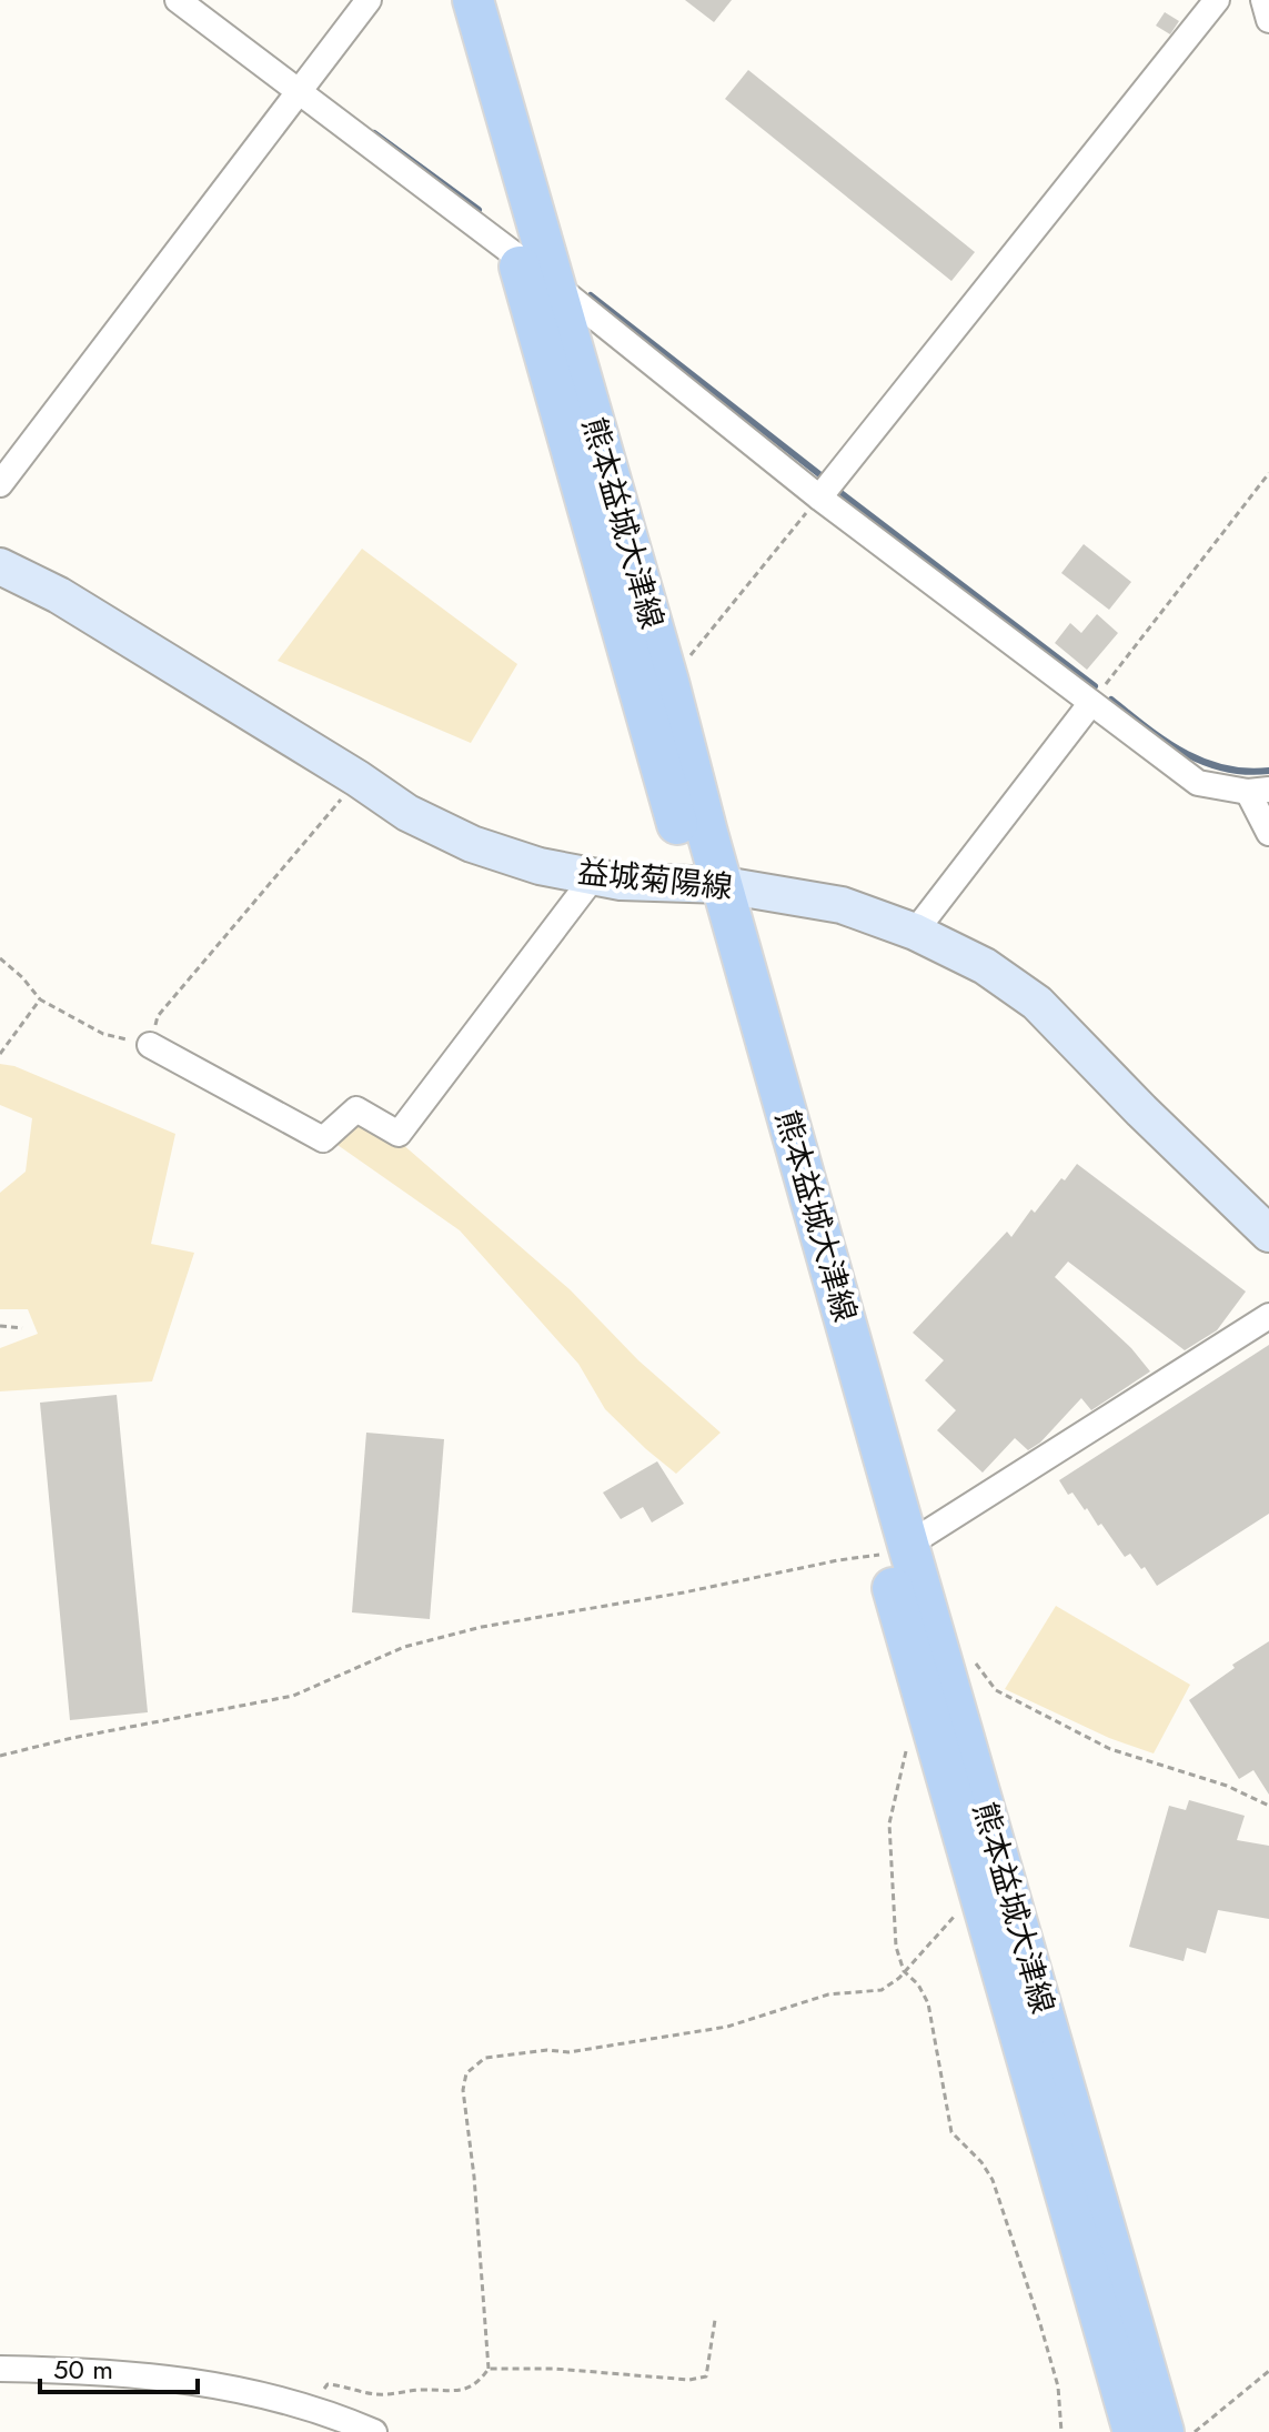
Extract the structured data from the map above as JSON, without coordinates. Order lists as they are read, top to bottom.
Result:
{
  "streets": {
    "main road": ["熊本益城大津線", "益城菊陽線"]
  },
  "crossings": [
    ["熊本益城大津線", "益城菊陽線"]
  ],
  "scale_bar": "50 m"
}
